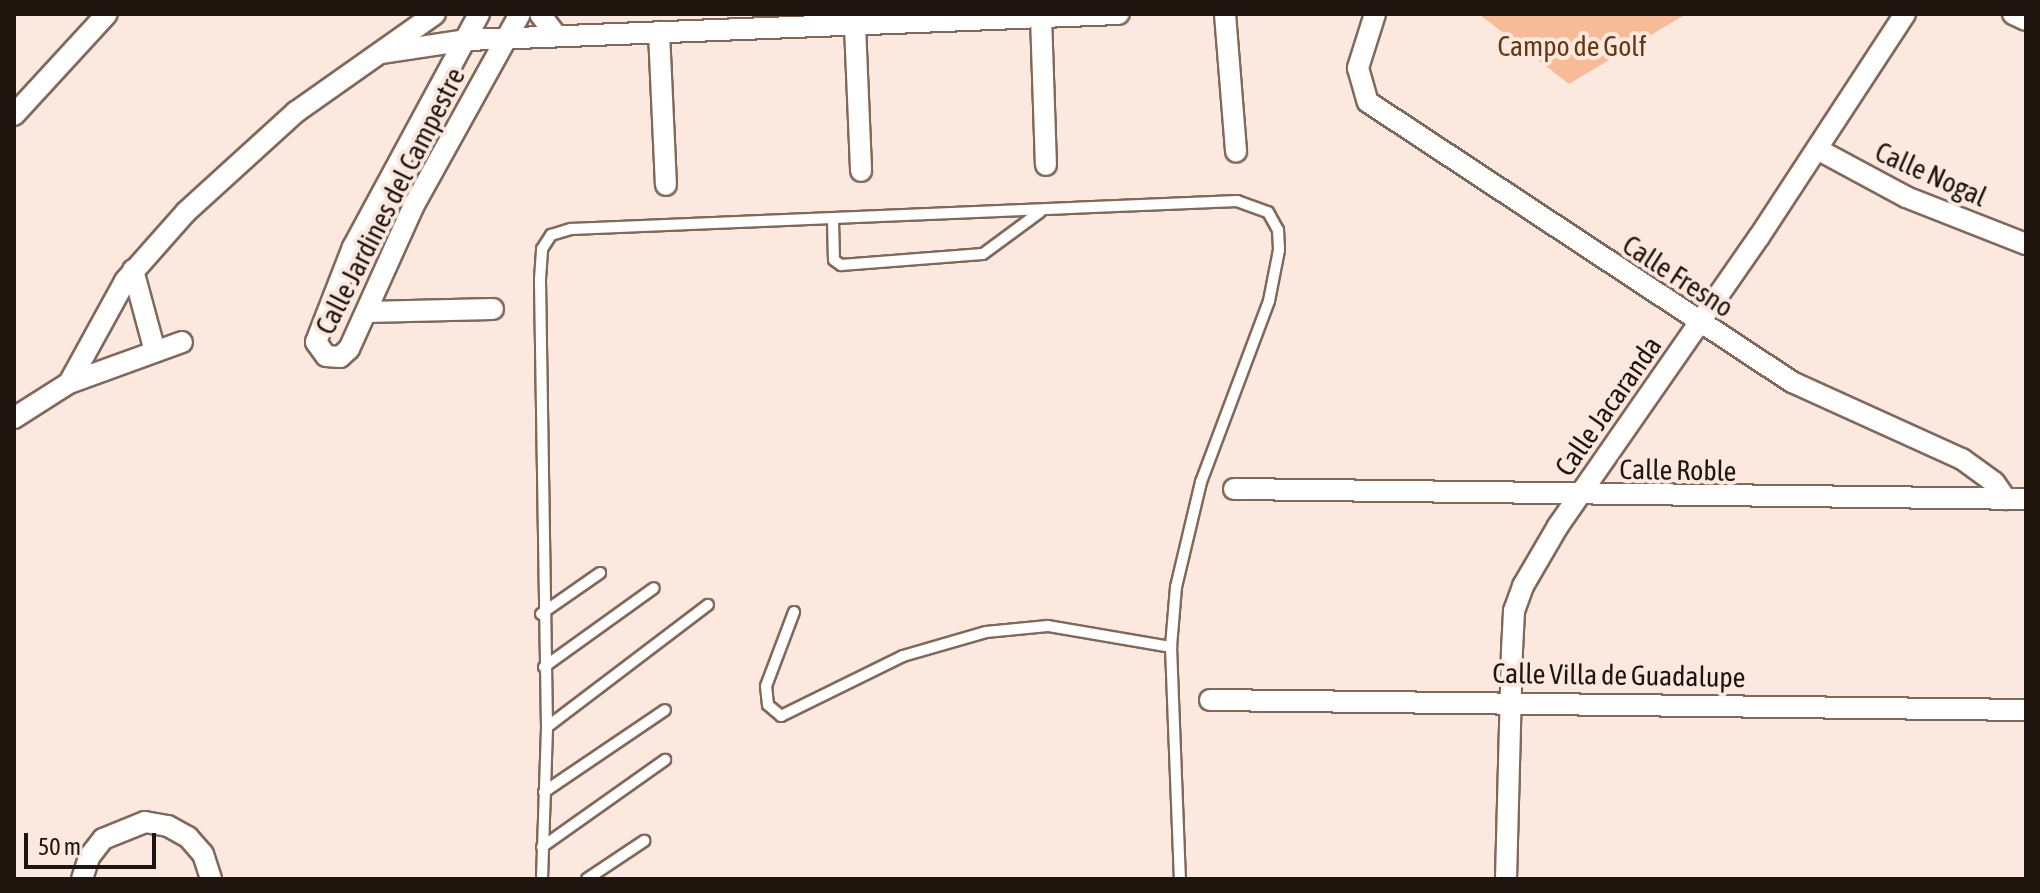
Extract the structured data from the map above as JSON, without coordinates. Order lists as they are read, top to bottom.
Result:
{
  "streets": {
    "street": [
      "Calle Nogal",
      "Calle Jardines del Campestre",
      "Calle Fresno",
      "Calle Jacaranda",
      "Calle Roble",
      "Calle Villa de Guadalupe"
    ]
  },
  "crossings": [
    ["Calle Nogal", "Calle Jacaranda"],
    ["Calle Fresno", "Calle Jacaranda"],
    ["Calle Fresno", "Calle Roble"],
    ["Calle Jacaranda", "Calle Roble"],
    ["Calle Jacaranda", "Calle Villa de Guadalupe"]
  ],
  "parks": ["Campo de Golf"],
  "scale_bar": "50 m"
}
